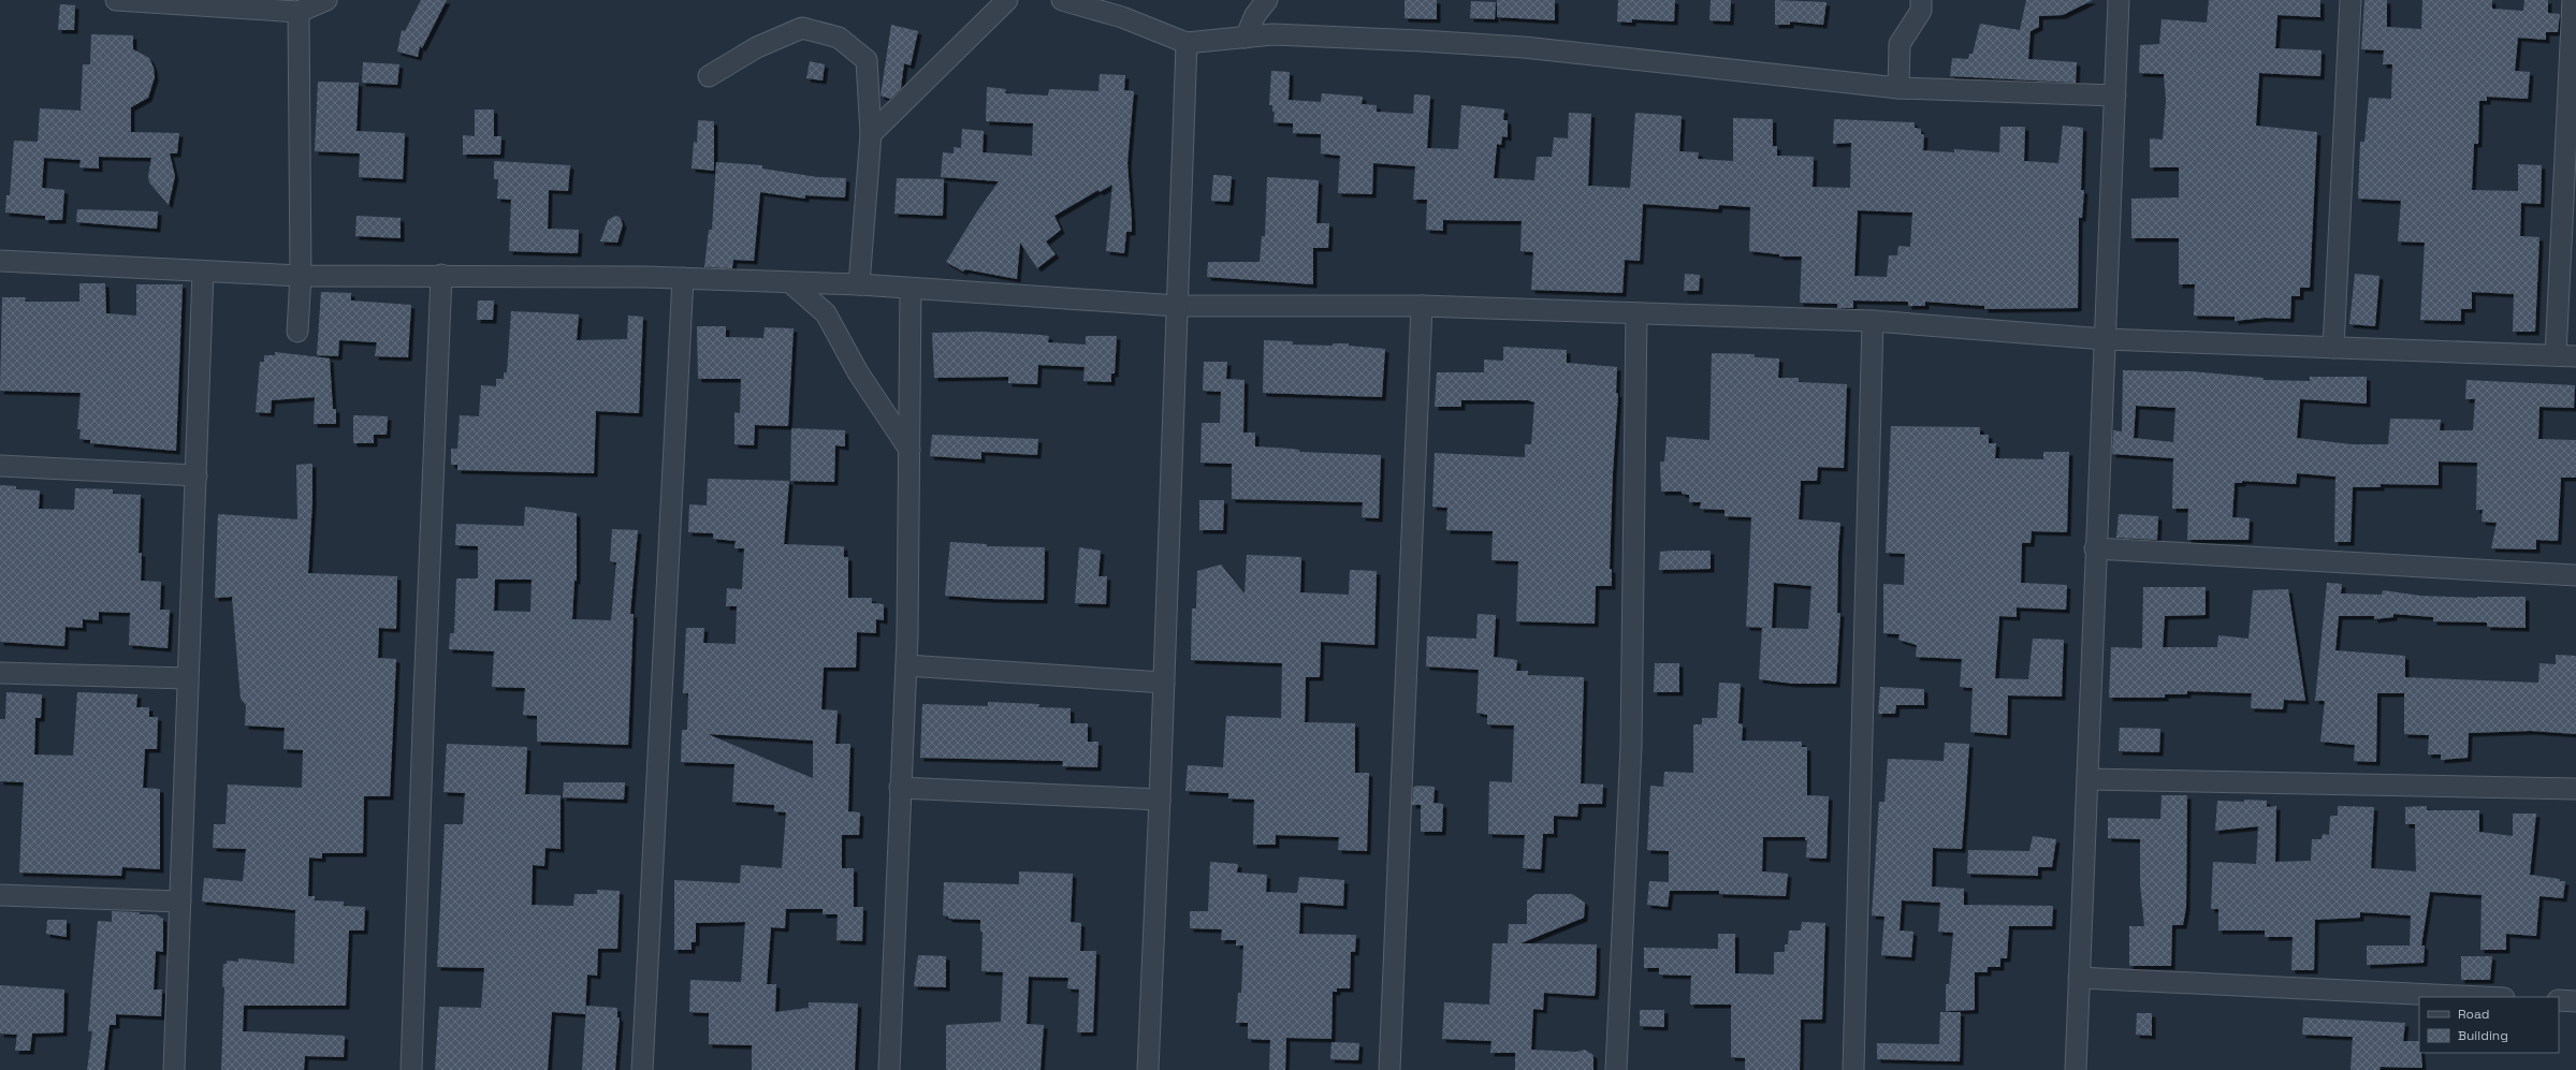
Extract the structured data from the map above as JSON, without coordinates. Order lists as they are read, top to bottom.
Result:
{
  "legend": ["Road", "Building"]
}
